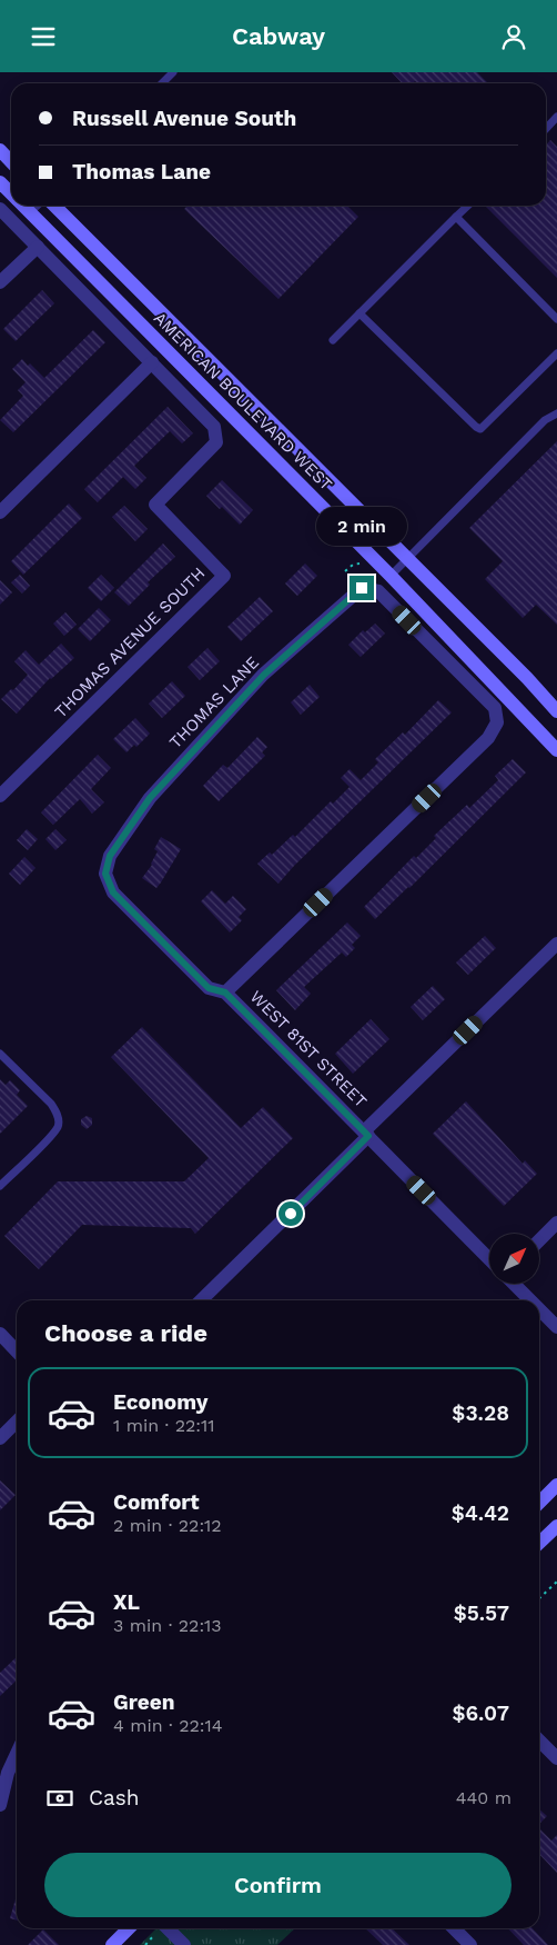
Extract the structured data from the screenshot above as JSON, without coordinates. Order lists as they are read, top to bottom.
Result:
{
  "streets": {
    "main road": ["AMERICAN BOULEVARD WEST"],
    "street": ["THOMAS AVENUE SOUTH", "THOMAS LANE", "WEST 81ST STREET"]
  },
  "crossings": [
    ["THOMAS LANE", "WEST 81ST STREET"]
  ],
  "north": "top right",
  "page": {
    "header": "Cabway",
    "banner": ["Russell Avenue South", "Thomas Lane"],
    "bubble": "2 min",
    "heading": "Choose a ride",
    "list": [
      {
        "name": "Economy",
        "note": "1 min · 22:11",
        "value": "$3.28"
      },
      {
        "name": "Comfort",
        "note": "2 min · 22:12",
        "value": "$4.42"
      },
      {
        "name": "XL",
        "note": "3 min · 22:13",
        "value": "$5.57"
      },
      {
        "name": "Green",
        "note": "4 min · 22:14",
        "value": "$6.07"
      }
    ],
    "pay": ["Cash", "440 m"],
    "buttons": "Confirm"
  }
}
